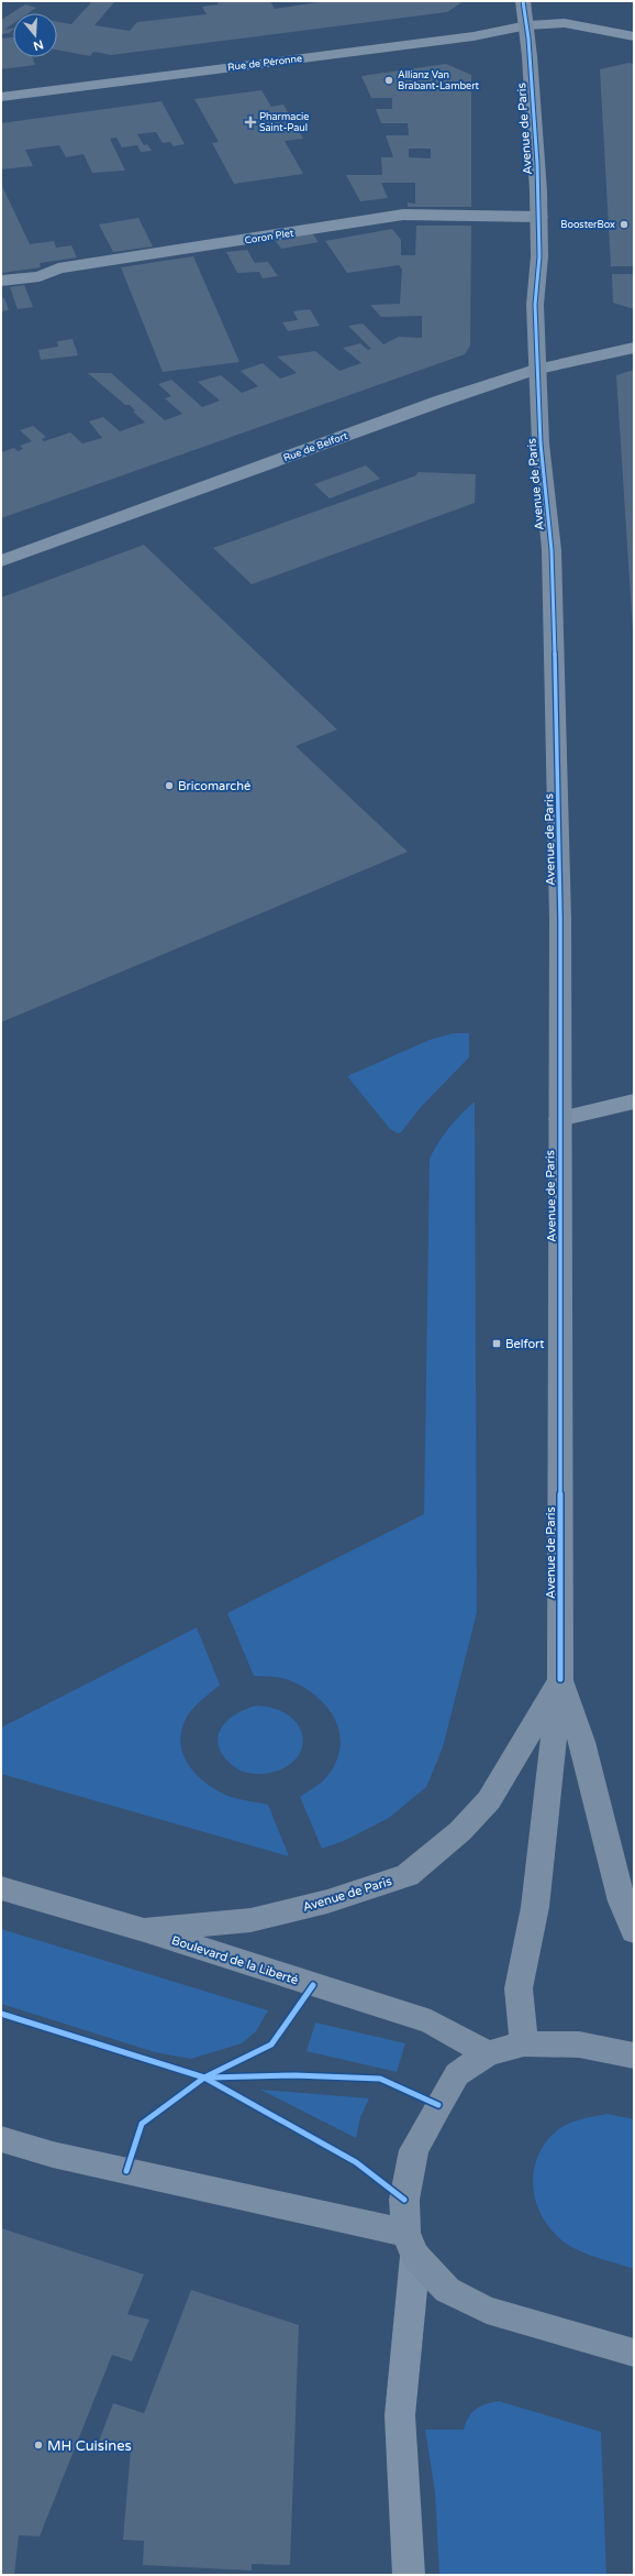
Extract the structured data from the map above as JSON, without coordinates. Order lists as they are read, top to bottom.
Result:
{
  "streets": {
    "main road": ["Avenue de Paris", "Boulevard de la Liberté"],
    "street": ["Rue de Péronne", "Coron Plet", "Rue de Belfort"]
  },
  "crossings": [
    ["Rue de Péronne", "Avenue de Paris"],
    ["Avenue de Paris", "Coron Plet"],
    ["Avenue de Paris", "Rue de Belfort"],
    ["Avenue de Paris", "Boulevard de la Liberté"]
  ],
  "places": {
    "other": [
      "Allianz Van Brabant-Lambert",
      "BoosterBox",
      "Bricomarché",
      "MH Cuisines"
    ],
    "health": ["Pharmacie Saint-Paul"],
    "transit": ["Belfort"]
  },
  "north": "bottom"
}
